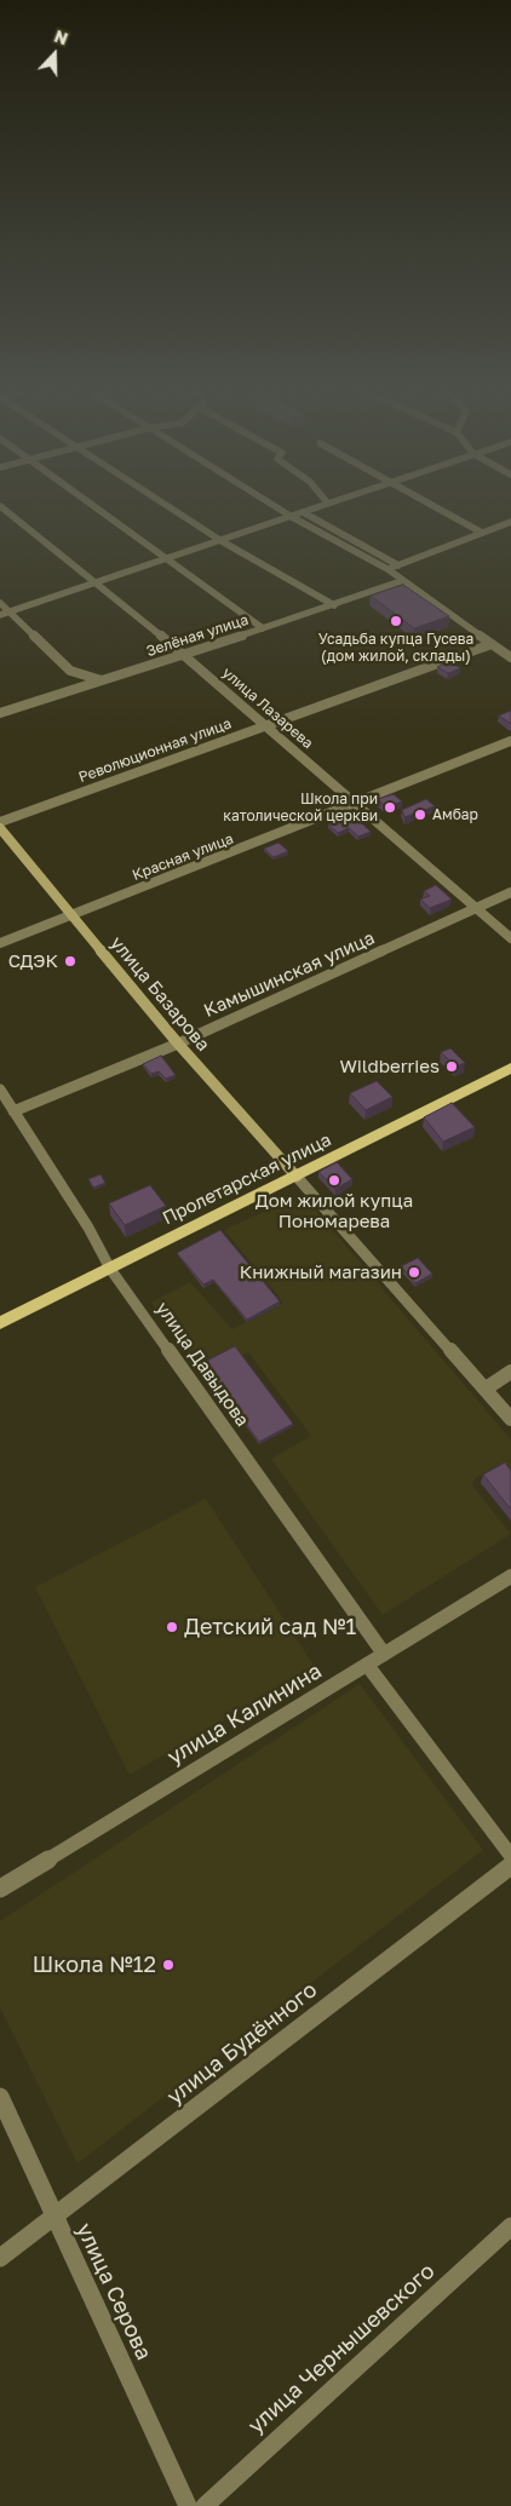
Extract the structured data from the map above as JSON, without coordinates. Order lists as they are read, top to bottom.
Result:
{
  "streets": {
    "main road": ["улица Базарова", "Пролетарская улица"],
    "street": [
      "Зелёная улица",
      "улица Лазарева",
      "Революционная улица",
      "Красная улица",
      "Камышинская улица",
      "улица Давыдова",
      "улица Калинина",
      "улица Будённого",
      "улица Серова",
      "улица Чернышевского"
    ]
  },
  "crossings": [
    ["Зелёная улица", "улица Лазарева"],
    ["улица Лазарева", "Революционная улица"],
    ["улица Лазарева", "Красная улица"],
    ["улица Лазарева", "Камышинская улица"],
    ["Красная улица", "улица Базарова"],
    ["Камышинская улица", "улица Базарова"],
    ["Камышинская улица", "улица Давыдова"],
    ["улица Базарова", "Пролетарская улица"],
    ["Пролетарская улица", "улица Давыдова"],
    ["улица Давыдова", "улица Калинина"],
    ["улица Будённого", "улица Серова"]
  ],
  "places": [
    "Усадьба купца Гусева (дом жилой, склады)",
    "Школа при католической церкви",
    "Амбар",
    "СДЭК",
    "Wildberries",
    "Дом жилой купца Пономарева",
    "Книжный магазин",
    "Детский сад №1",
    "Школа №12"
  ],
  "north": "top"
}
